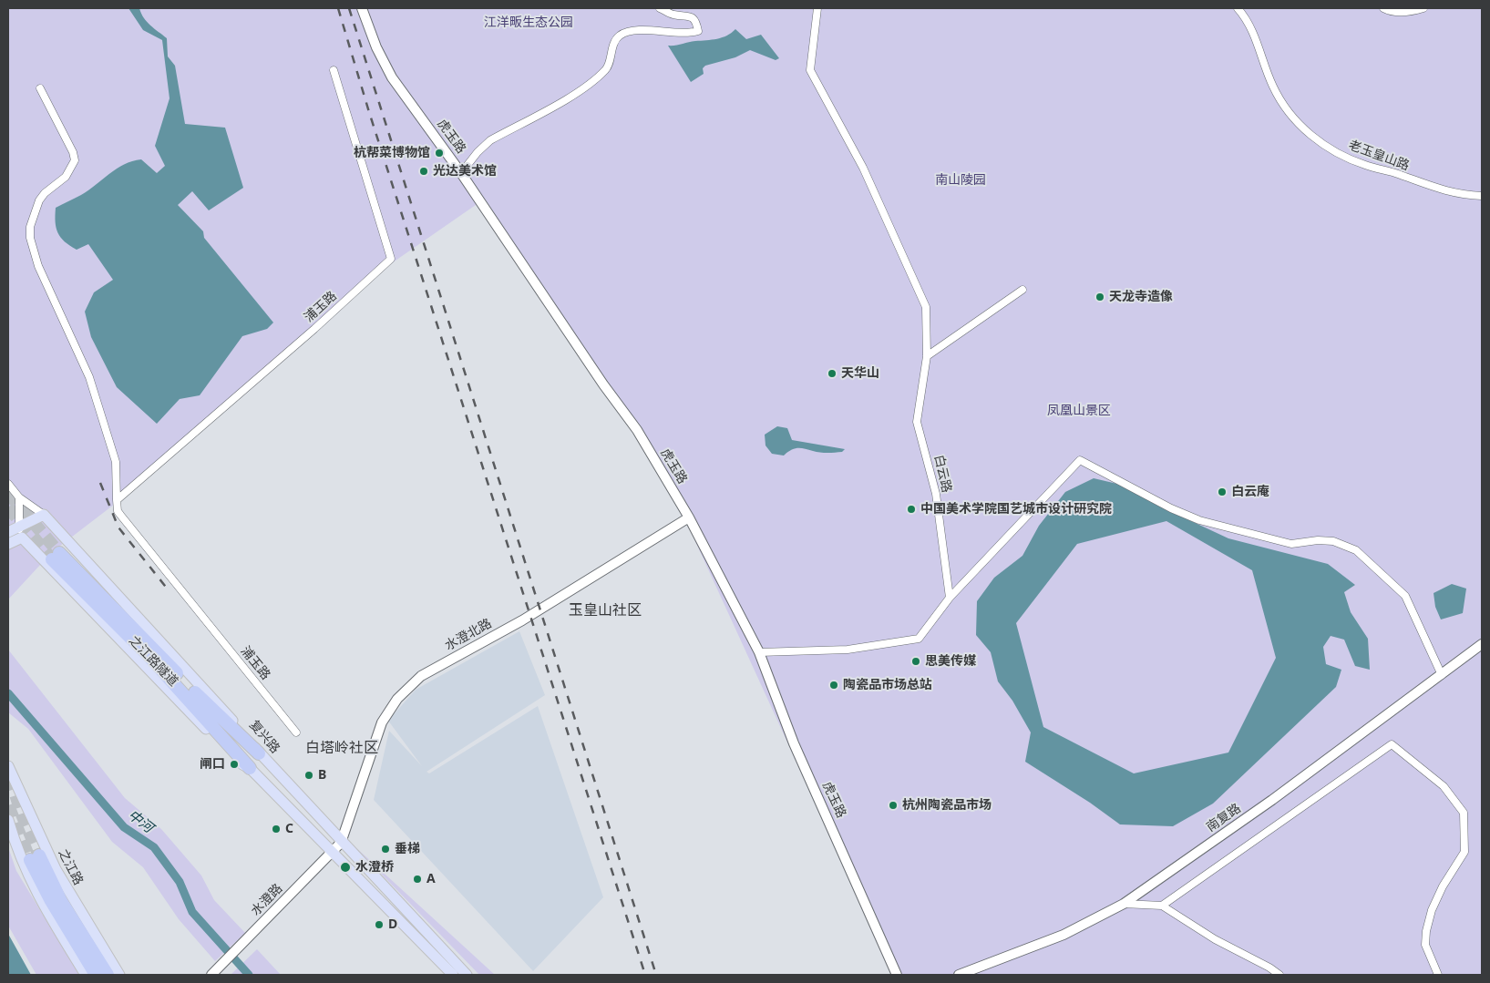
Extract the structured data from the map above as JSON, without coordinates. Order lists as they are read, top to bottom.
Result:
{
  "streets": {
    "highway": ["之江路隧道"],
    "main road": ["复兴路", "之江路"],
    "street": [
      "虎玉路",
      "老玉皇山路",
      "浦玉路",
      "白云路",
      "水澄北路",
      "南复路",
      "水澄路"
    ]
  },
  "crossings": [
    ["虎玉路", "水澄北路"],
    ["水澄北路", "复兴路"],
    ["水澄北路", "水澄路"],
    ["之江路隧道", "复兴路"],
    ["复兴路", "水澄路"]
  ],
  "districts": ["玉皇山社区", "白塔岭社区"],
  "water": ["中河"],
  "parks": ["江洋畈生态公园", "南山陵园", "凤凰山景区"],
  "places": [
    "杭帮菜博物馆",
    "光达美术馆",
    "天龙寺造像",
    "天华山",
    "白云庵",
    "中国美术学院国艺城市设计研究院",
    "思美传媒",
    "陶瓷品市场总站",
    "闸口",
    "B",
    "杭州陶瓷品市场",
    "C",
    "垂梯",
    "水澄桥",
    "A",
    "D"
  ]
}
